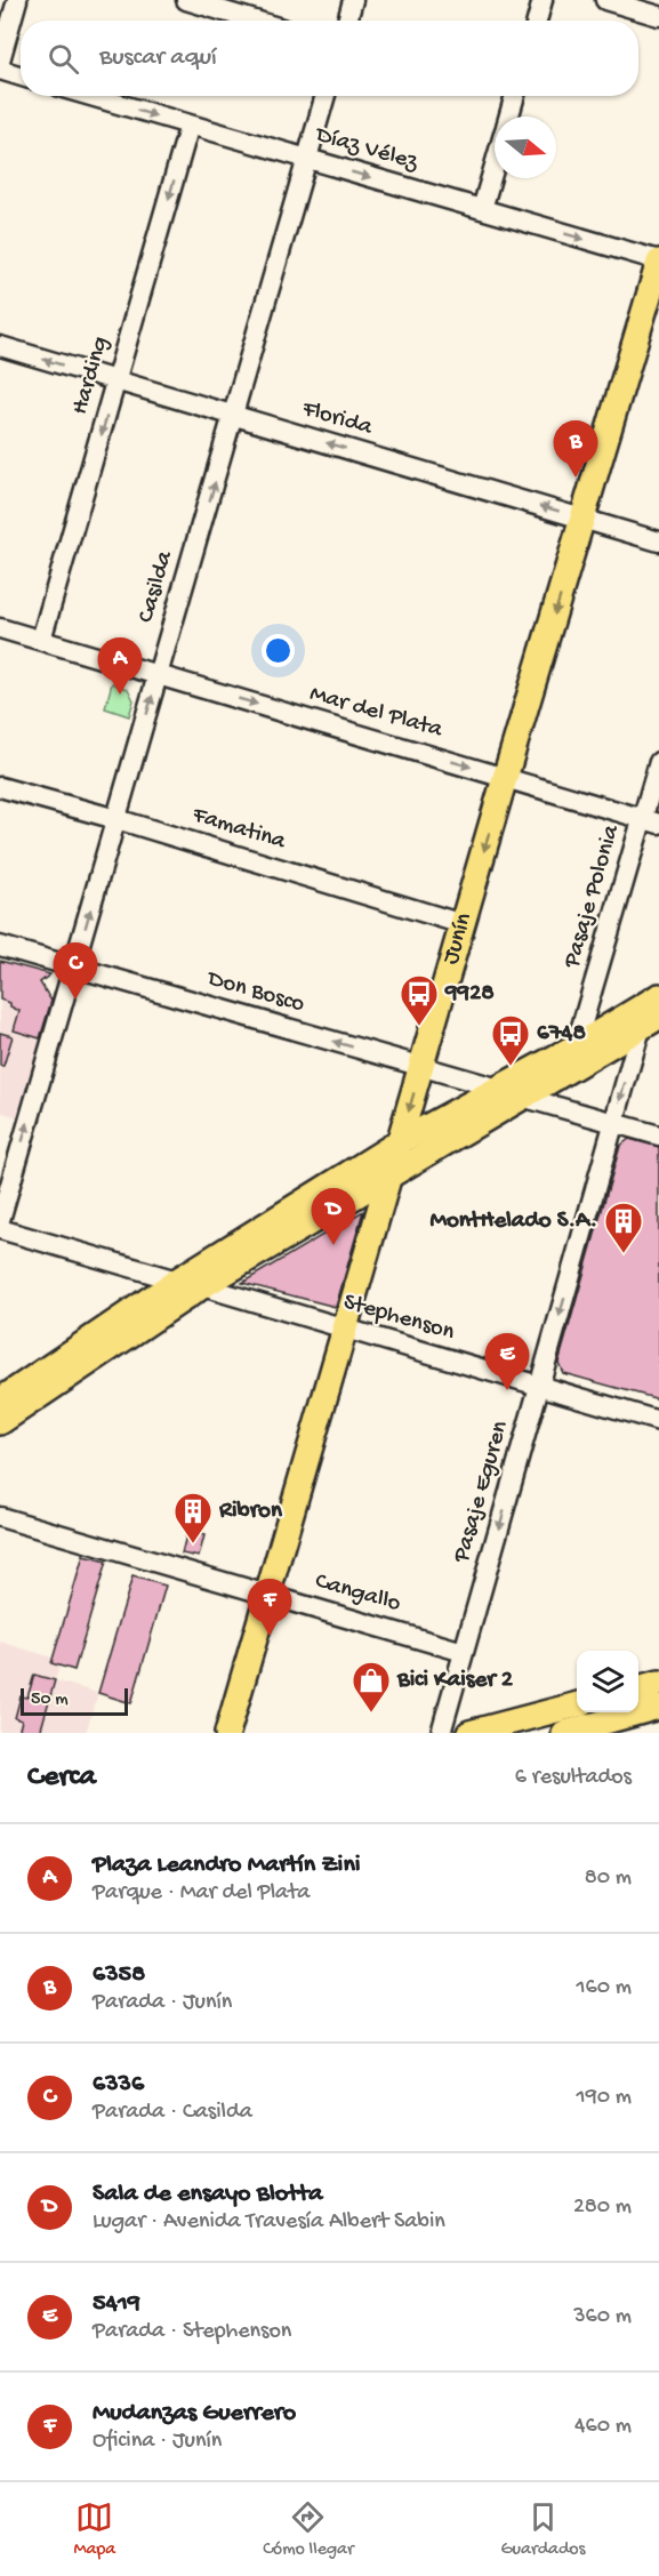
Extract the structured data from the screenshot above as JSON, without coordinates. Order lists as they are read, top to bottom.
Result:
{
  "streets": {
    "main road": ["Junín"],
    "street": [
      "Díaz Vélez",
      "Harding",
      "Florida",
      "Casilda",
      "Mar del Plata",
      "Famatina",
      "Pasaje Polonia",
      "Don Bosco",
      "Stephenson",
      "Pasaje Eguren",
      "Cangallo"
    ]
  },
  "crossings": [
    ["Díaz Vélez", "Harding"],
    ["Díaz Vélez", "Casilda"],
    ["Díaz Vélez", "Junín"],
    ["Harding", "Florida"],
    ["Harding", "Mar del Plata"],
    ["Florida", "Casilda"],
    ["Florida", "Junín"],
    ["Casilda", "Mar del Plata"],
    ["Casilda", "Famatina"],
    ["Casilda", "Don Bosco"],
    ["Mar del Plata", "Pasaje Polonia"],
    ["Mar del Plata", "Junín"],
    ["Famatina", "Junín"],
    ["Junín", "Don Bosco"],
    ["Junín", "Stephenson"],
    ["Junín", "Cangallo"],
    ["Stephenson", "Pasaje Eguren"],
    ["Pasaje Eguren", "Cangallo"]
  ],
  "one_way": [
    "Díaz Vélez",
    "Harding",
    "Florida",
    "Casilda",
    "Mar del Plata",
    "Don Bosco",
    "Pasaje Eguren"
  ],
  "places": {
    "bus stop": ["9928", "6748"],
    "building": ["MontHelado S.A.", "Ribron"],
    "shop": ["Bici Kaiser 2"]
  },
  "scale_bar": "50 m",
  "north": "right",
  "page": {
    "search": "Buscar aquí",
    "pins": [
      "B",
      "A",
      "C",
      "D",
      "E",
      "F"
    ],
    "scale": "50 m",
    "heading": ["Cerca", "6 resultados"],
    "list": [
      {
        "mark": "A",
        "name": "Plaza Leandro Martín Zini",
        "note": "Parque · Mar del Plata",
        "value": "80 m"
      },
      {
        "mark": "B",
        "name": "6358",
        "note": "Parada · Junín",
        "value": "160 m"
      },
      {
        "mark": "C",
        "name": "6336",
        "note": "Parada · Casilda",
        "value": "190 m"
      },
      {
        "mark": "D",
        "name": "Sala de ensayo Blotta",
        "note": "Lugar · Avenida Travesía Albert Sabin",
        "value": "280 m"
      },
      {
        "mark": "E",
        "name": "5419",
        "note": "Parada · Stephenson",
        "value": "360 m"
      },
      {
        "mark": "F",
        "name": "Mudanzas Guerrero",
        "note": "Oficina · Junín",
        "value": "460 m"
      }
    ],
    "nav": ["Mapa", "Cómo llegar", "Guardados"]
  }
}
